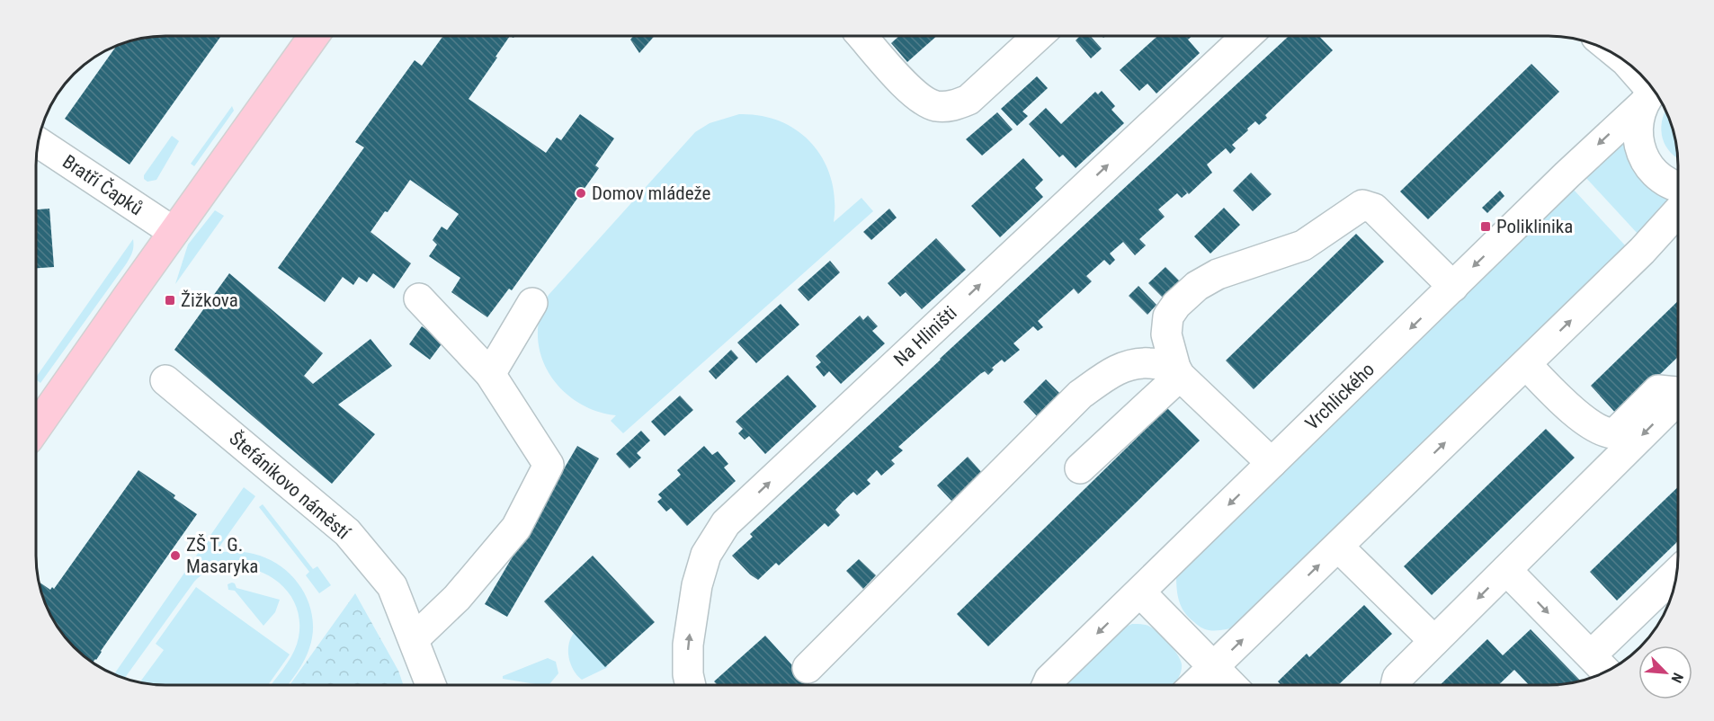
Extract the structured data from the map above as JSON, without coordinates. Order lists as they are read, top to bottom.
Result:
{
  "streets": {
    "street": [
      "Bratří Čapků",
      "Na Hliništi",
      "Vrchlického",
      "Štefánikovo náměstí"
    ]
  },
  "places": {
    "other": ["Domov mládeže", "ZŠ T. G. Masaryka"],
    "transit": ["Poliklinika", "Žižkova"]
  },
  "north": "bottom right"
}
